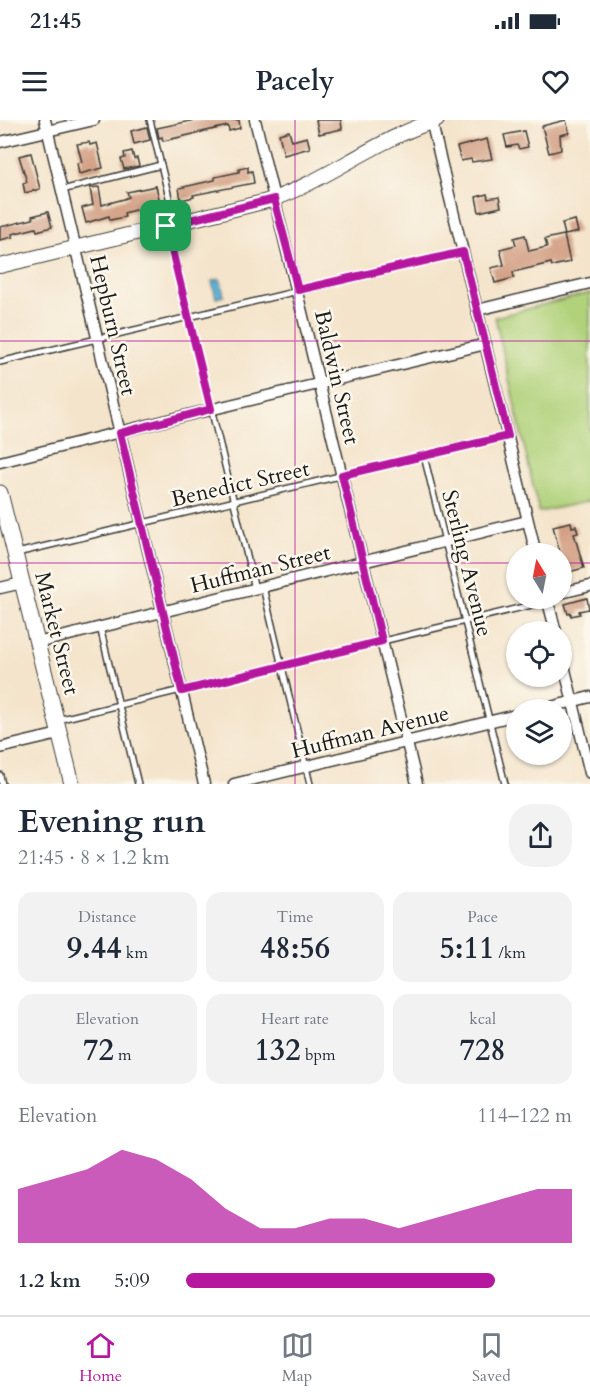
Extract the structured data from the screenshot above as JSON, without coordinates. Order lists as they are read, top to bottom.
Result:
{
  "streets": {
    "main road": ["Market Street"],
    "street": [
      "Hepburn Street",
      "Baldwin Street",
      "Huffman Street",
      "Huffman Avenue"
    ],
    "lane": ["Benedict Street", "Sterling Avenue"]
  },
  "crossings": [
    ["Hepburn Street", "Benedict Street"],
    ["Hepburn Street", "Huffman Street"],
    ["Baldwin Street", "Benedict Street"],
    ["Baldwin Street", "Huffman Street"],
    ["Baldwin Street", "Huffman Avenue"],
    ["Benedict Street", "Sterling Avenue"],
    ["Benedict Street", "Market Street"],
    ["Sterling Avenue", "Huffman Street"],
    ["Sterling Avenue", "Huffman Avenue"],
    ["Huffman Street", "Market Street"]
  ],
  "north": "top",
  "page": {
    "status": "21:45",
    "header": "Pacely",
    "heading": ["Evening run", "21:45 · 8 × 1.2 km"],
    "stats": [
      ["Distance", "9.44 km"],
      ["Time", "48:56"],
      ["Pace", "5:11 /km"],
      ["Elevation", "72 m"],
      ["Heart rate", "132 bpm"],
      ["kcal", "728"]
    ],
    "chart": ["Elevation", "114–122 m"],
    "list": [
      {
        "name": "1.2 km",
        "note": "5:09"
      }
    ],
    "tabs": ["Home", "Map", "Saved"]
  }
}
